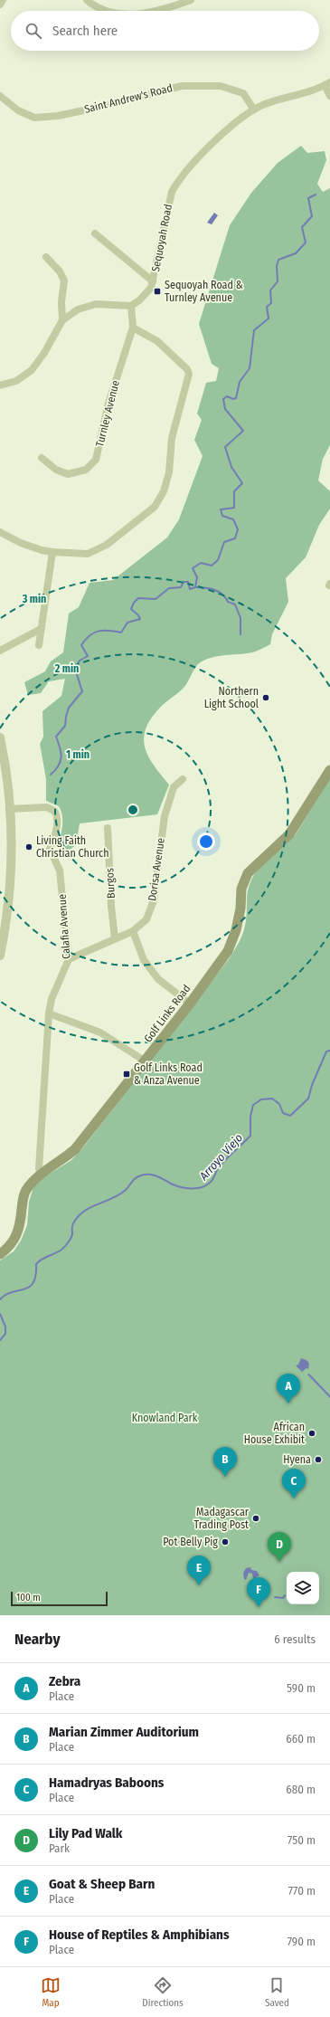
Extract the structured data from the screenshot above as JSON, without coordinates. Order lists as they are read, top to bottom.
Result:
{
  "streets": {
    "main road": ["Golf Links Road"],
    "street": [
      "Saint Andrew's Road",
      "Sequoyah Road",
      "Turnley Avenue",
      "Dorisa Avenue",
      "Burgos",
      "Calafia Avenue"
    ]
  },
  "crossings": [
    ["Saint Andrew's Road", "Sequoyah Road"],
    ["Sequoyah Road", "Turnley Avenue"],
    ["Dorisa Avenue", "Burgos"],
    ["Dorisa Avenue", "Calafia Avenue"],
    ["Calafia Avenue", "Golf Links Road"]
  ],
  "water": ["Arroyo Viejo"],
  "parks": ["Knowland Park"],
  "places": {
    "transit": ["Sequoyah Road & Turnley Avenue", "Golf Links Road & Anza Avenue"],
    "other": [
      "Northern Light School",
      "Living Faith Christian Church",
      "African House Exhibit",
      "Hyena",
      "Madagascar Trading Post",
      "Pot Belly Pig"
    ]
  },
  "scale_bar": "100 m",
  "page": {
    "search": "Search here",
    "pins": [
      "A",
      "B",
      "C",
      "D",
      "E",
      "F"
    ],
    "scale": "100 m",
    "heading": ["Nearby", "6 results"],
    "list": [
      {
        "mark": "A",
        "name": "Zebra",
        "note": "Place",
        "value": "590 m"
      },
      {
        "mark": "B",
        "name": "Marian Zimmer Auditorium",
        "note": "Place",
        "value": "660 m"
      },
      {
        "mark": "C",
        "name": "Hamadryas Baboons",
        "note": "Place",
        "value": "680 m"
      },
      {
        "mark": "D",
        "name": "Lily Pad Walk",
        "note": "Park",
        "value": "750 m"
      },
      {
        "mark": "E",
        "name": "Goat & Sheep Barn",
        "note": "Place",
        "value": "770 m"
      },
      {
        "mark": "F",
        "name": "House of Reptiles & Amphibians",
        "note": "Place",
        "value": "790 m"
      }
    ],
    "nav": ["Map", "Directions", "Saved"]
  },
  "rings": ["3 min", "2 min", "1 min"]
}
